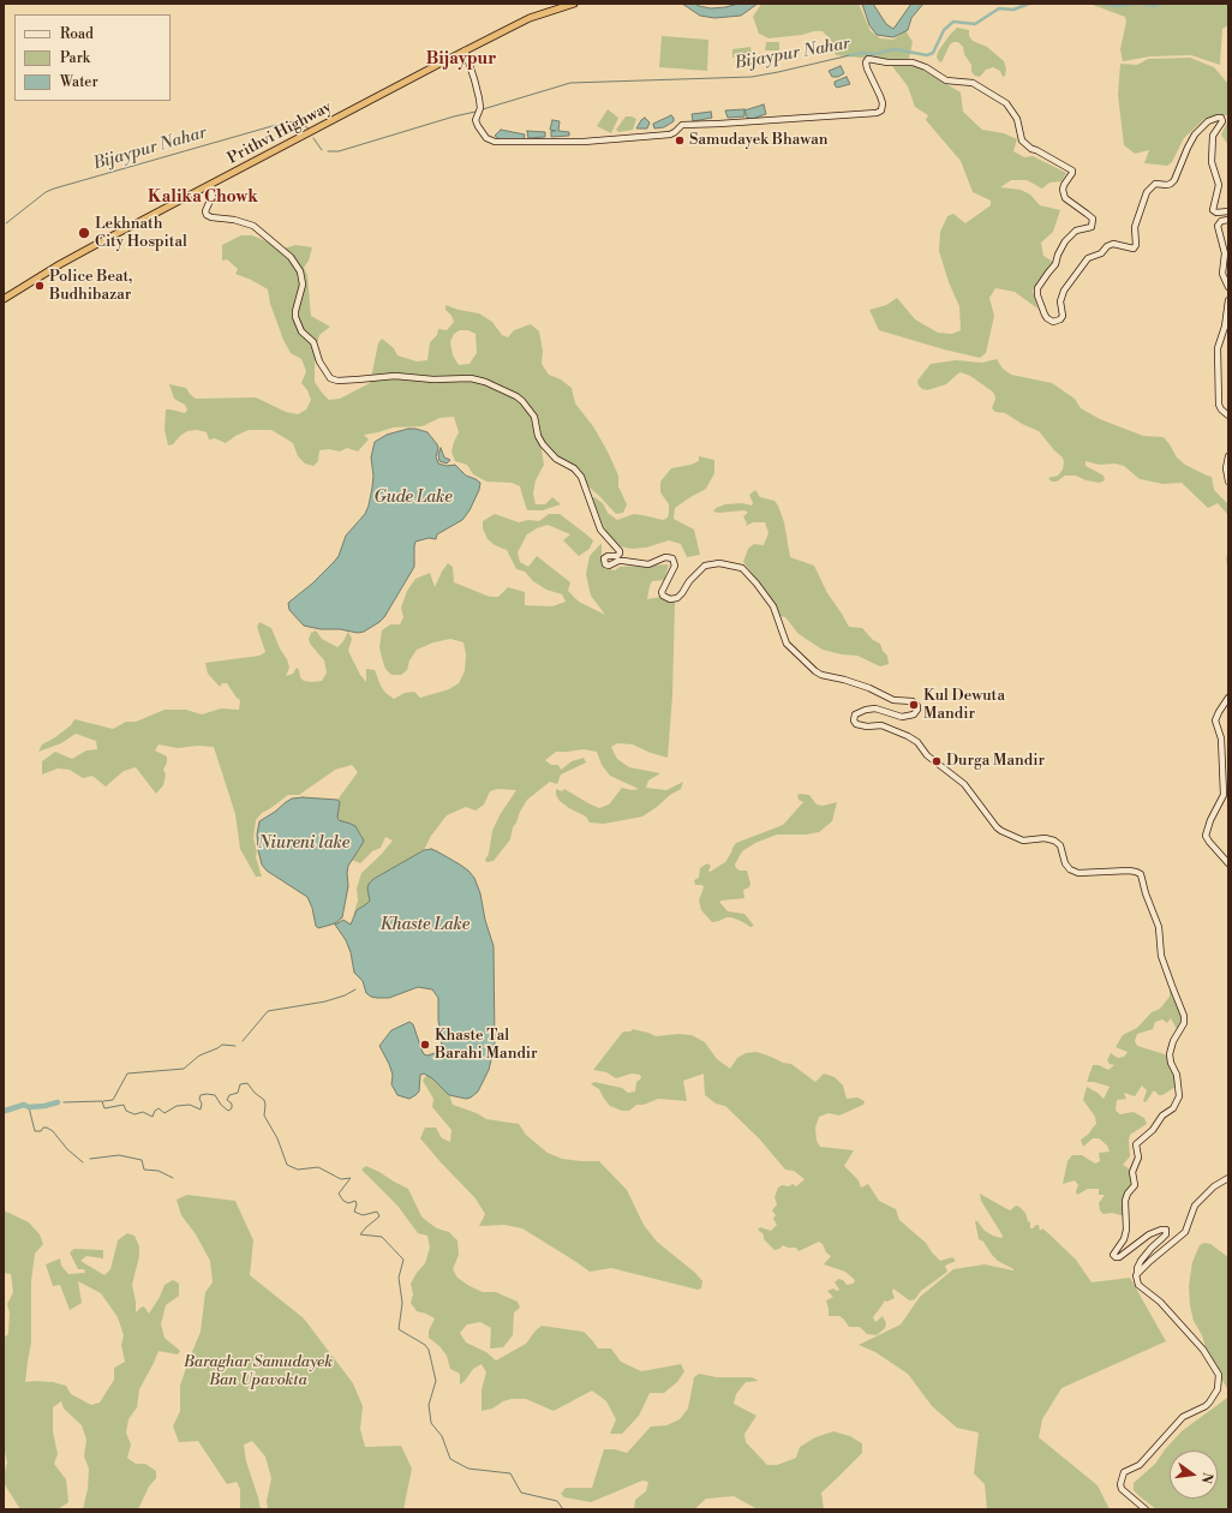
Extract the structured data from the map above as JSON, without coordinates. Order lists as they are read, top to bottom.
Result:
{
  "streets": {
    "highway": ["Prithvi Highway"]
  },
  "districts": ["Bijaypur", "Kalika Chowk"],
  "water": [
    "Bijaypur Nahar",
    "Gude Lake",
    "Niureni lake",
    "Khaste Lake"
  ],
  "parks": ["Baraghar Samudayek Ban Upavokta"],
  "places": [
    "Samudayek Bhawan",
    "Lekhnath City Hospital",
    "Police Beat, Budhibazar",
    "Kul Dewuta Mandir",
    "Durga Mandir",
    "Khaste Tal Barahi Mandir"
  ],
  "legend": ["Road", "Park", "Water"],
  "north": "right"
}
